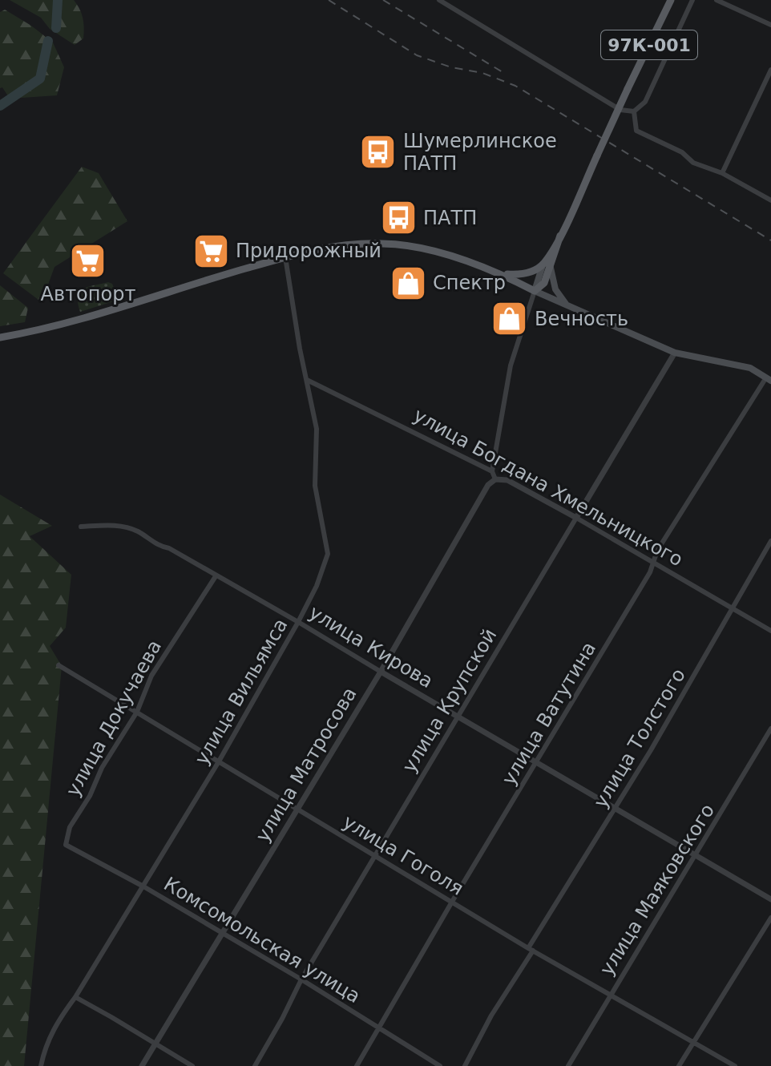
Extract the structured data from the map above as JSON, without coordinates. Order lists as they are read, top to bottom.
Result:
{
  "streets": {
    "main road": ["97К-001"],
    "street": [
      "улица Богдана Хмельницкого",
      "улица Кирова",
      "улица Вильямса",
      "улица Крупской",
      "улица Ватутина",
      "улица Докучаева",
      "улица Толстого",
      "улица Матросова",
      "улица Гоголя",
      "улица Маяковского",
      "Комсомольская улица"
    ]
  },
  "crossings": [
    ["улица Богдана Хмельницкого", "улица Вильямса"],
    ["улица Богдана Хмельницкого", "улица Крупской"],
    ["улица Богдана Хмельницкого", "улица Ватутина"],
    ["улица Богдана Хмельницкого", "улица Толстого"],
    ["улица Богдана Хмельницкого", "улица Матросова"],
    ["улица Кирова", "улица Вильямса"],
    ["улица Кирова", "улица Крупской"],
    ["улица Кирова", "улица Ватутина"],
    ["улица Кирова", "улица Докучаева"],
    ["улица Кирова", "улица Толстого"],
    ["улица Кирова", "улица Матросова"],
    ["улица Кирова", "улица Маяковского"],
    ["улица Вильямса", "улица Гоголя"],
    ["улица Вильямса", "Комсомольская улица"],
    ["улица Крупской", "улица Гоголя"],
    ["улица Крупской", "Комсомольская улица"],
    ["улица Ватутина", "улица Гоголя"],
    ["улица Ватутина", "Комсомольская улица"],
    ["улица Докучаева", "улица Гоголя"],
    ["улица Докучаева", "Комсомольская улица"],
    ["улица Толстого", "улица Гоголя"],
    ["улица Матросова", "улица Гоголя"],
    ["улица Матросова", "Комсомольская улица"],
    ["улица Гоголя", "улица Маяковского"]
  ],
  "places": {
    "bus stop": ["Шумерлинское ПАТП", "ПАТП"],
    "supermarket": ["Придорожный", "Автопорт"],
    "shop": ["Спектр", "Вечность"]
  }
}
